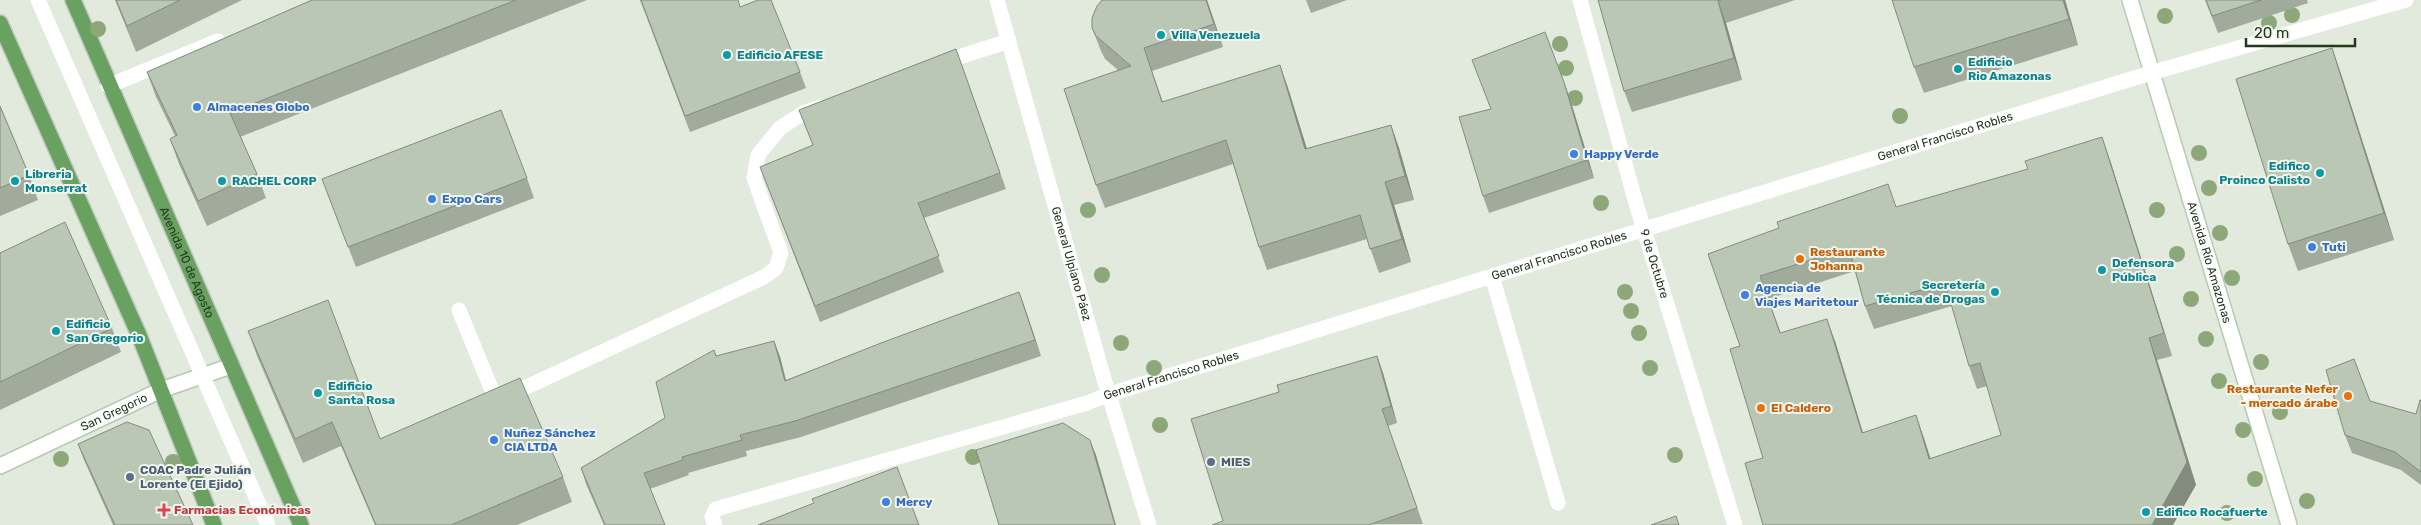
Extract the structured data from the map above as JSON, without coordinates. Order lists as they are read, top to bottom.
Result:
{
  "streets": {
    "main road": ["Avenida 10 de Agosto"],
    "street": [
      "General Francisco Robles",
      "General Ulpiano Páez",
      "9 de Octubre",
      "Avenida Río Amazonas",
      "San Gregorio"
    ]
  },
  "crossings": [
    ["General Francisco Robles", "General Ulpiano Páez"],
    ["General Francisco Robles", "9 de Octubre"],
    ["General Francisco Robles", "Avenida Río Amazonas"],
    ["Avenida 10 de Agosto", "San Gregorio"]
  ],
  "places": {
    "other": [
      "Villa Venezuela",
      "Edificio AFESE",
      "Edificio Rio Amazonas",
      "Almacenes Globo",
      "Happy Verde",
      "Edifico Proinco Calisto",
      "Libreria Monserrat",
      "RACHEL CORP",
      "Expo Cars",
      "Tuti",
      "Restaurante Johanna",
      "Defensora Pública",
      "Secretería Técnica de Drogas",
      "Agencia de Viajes Maritetour",
      "Edificio San Gregorio",
      "Edificio Santa Rosa",
      "Restaurante Nefer - mercado árabe",
      "El Caldero",
      "Nuñez Sánchez CIA LTDA",
      "MIES",
      "COAC Padre Julián Lorente (El Ejido)",
      "Mercy",
      "Edifico Rocafuerte"
    ],
    "health": ["Farmacias Económicas"]
  },
  "scale_bar": "20 m"
}
